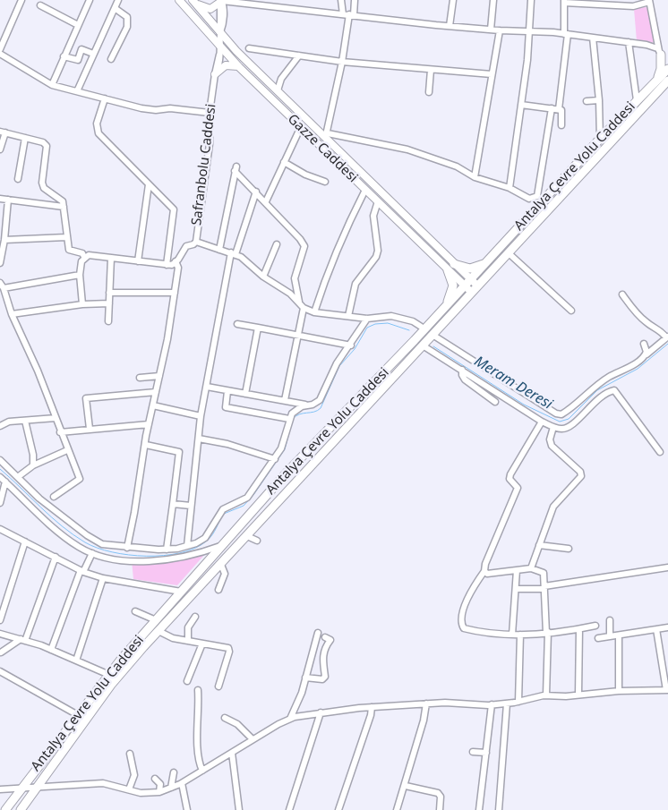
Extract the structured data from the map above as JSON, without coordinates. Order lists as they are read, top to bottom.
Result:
{
  "streets": {
    "highway": ["Antalya Çevre Yolu Caddesi"],
    "main road": ["Gazze Caddesi"],
    "street": ["Safranbolu Caddesi"]
  },
  "crossings": [
    ["Gazze Caddesi", "Safranbolu Caddesi"],
    ["Gazze Caddesi", "Antalya Çevre Yolu Caddesi"],
    ["Safranbolu Caddesi", "Antalya Çevre Yolu Caddesi"]
  ],
  "water": ["Meram Deresi"]
}
